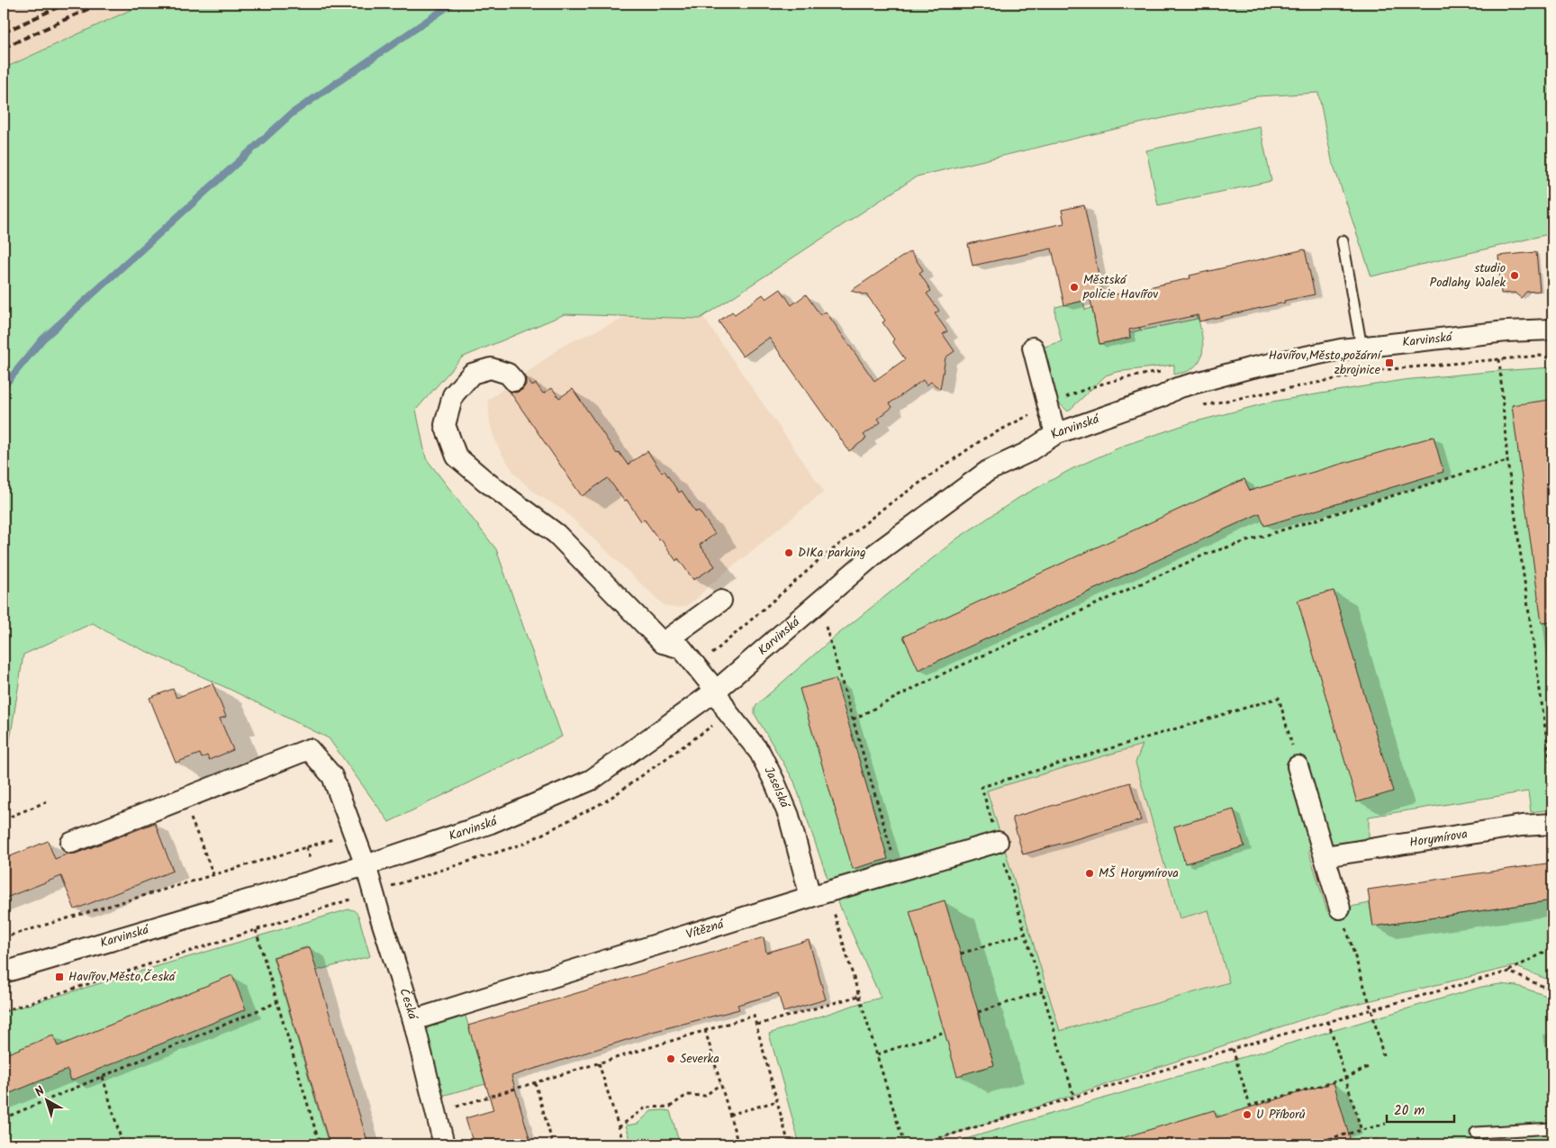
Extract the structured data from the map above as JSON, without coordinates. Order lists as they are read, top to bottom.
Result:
{
  "streets": {
    "street": [
      "Karvinská",
      "Jaselská",
      "Horymírova",
      "Vítězná",
      "Česká"
    ]
  },
  "crossings": [
    ["Karvinská", "Jaselská"],
    ["Karvinská", "Česká"],
    ["Jaselská", "Vítězná"],
    ["Vítězná", "Česká"]
  ],
  "places": {
    "other": [
      "studio Podlahy Walek",
      "Městská policie Havířov",
      "DIKa parking",
      "MŠ Horymírova",
      "Severka",
      "U Příborů"
    ],
    "transit": ["Havířov,Město,požární zbrojnice", "Havířov,Město,Česká"]
  },
  "scale_bar": "20 m",
  "north": "top left"
}
